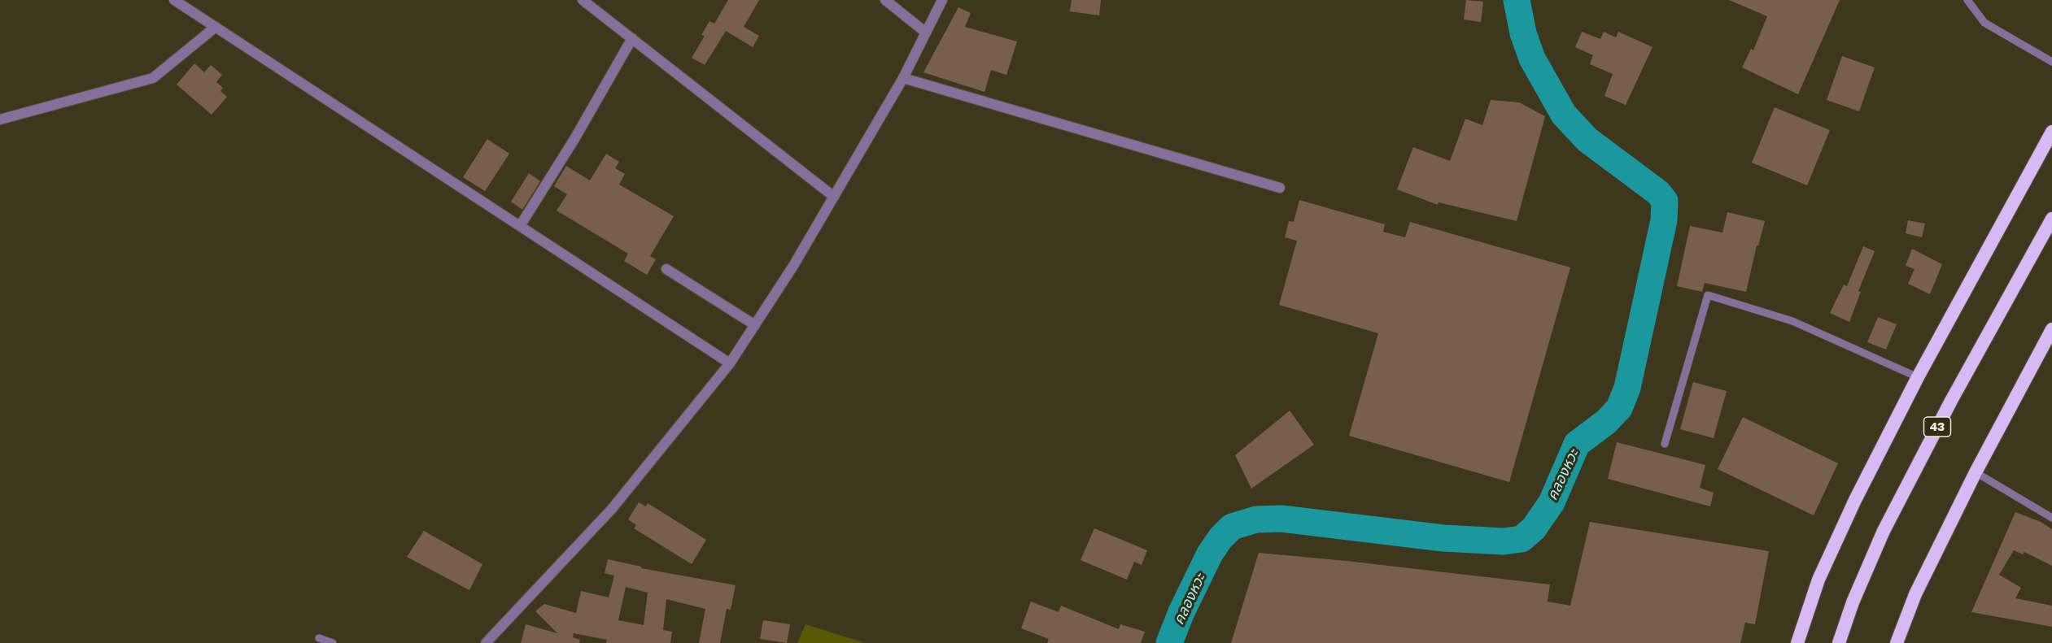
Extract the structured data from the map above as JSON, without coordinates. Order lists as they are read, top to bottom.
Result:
{
  "streets": {
    "highway": ["43"]
  },
  "water": ["คลองหวะ"]
}
